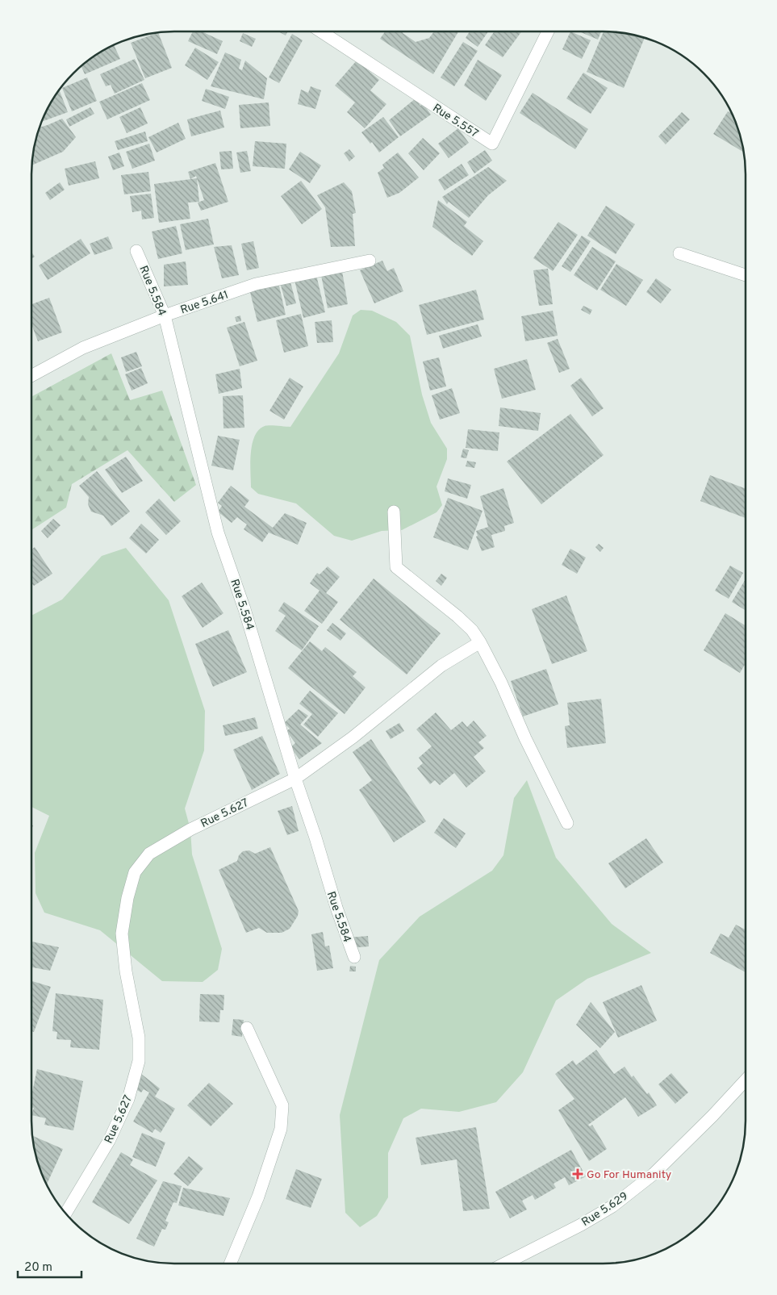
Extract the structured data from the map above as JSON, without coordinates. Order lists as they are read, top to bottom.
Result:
{
  "streets": {
    "street": [
      "Rue 5.557",
      "Rue 5.584",
      "Rue 5.641",
      "Rue 5.627",
      "Rue 5.629"
    ]
  },
  "crossings": [
    ["Rue 5.584", "Rue 5.641"],
    ["Rue 5.584", "Rue 5.627"]
  ],
  "places": {
    "health": ["Go For Humanity"]
  },
  "scale_bar": "20 m"
}
